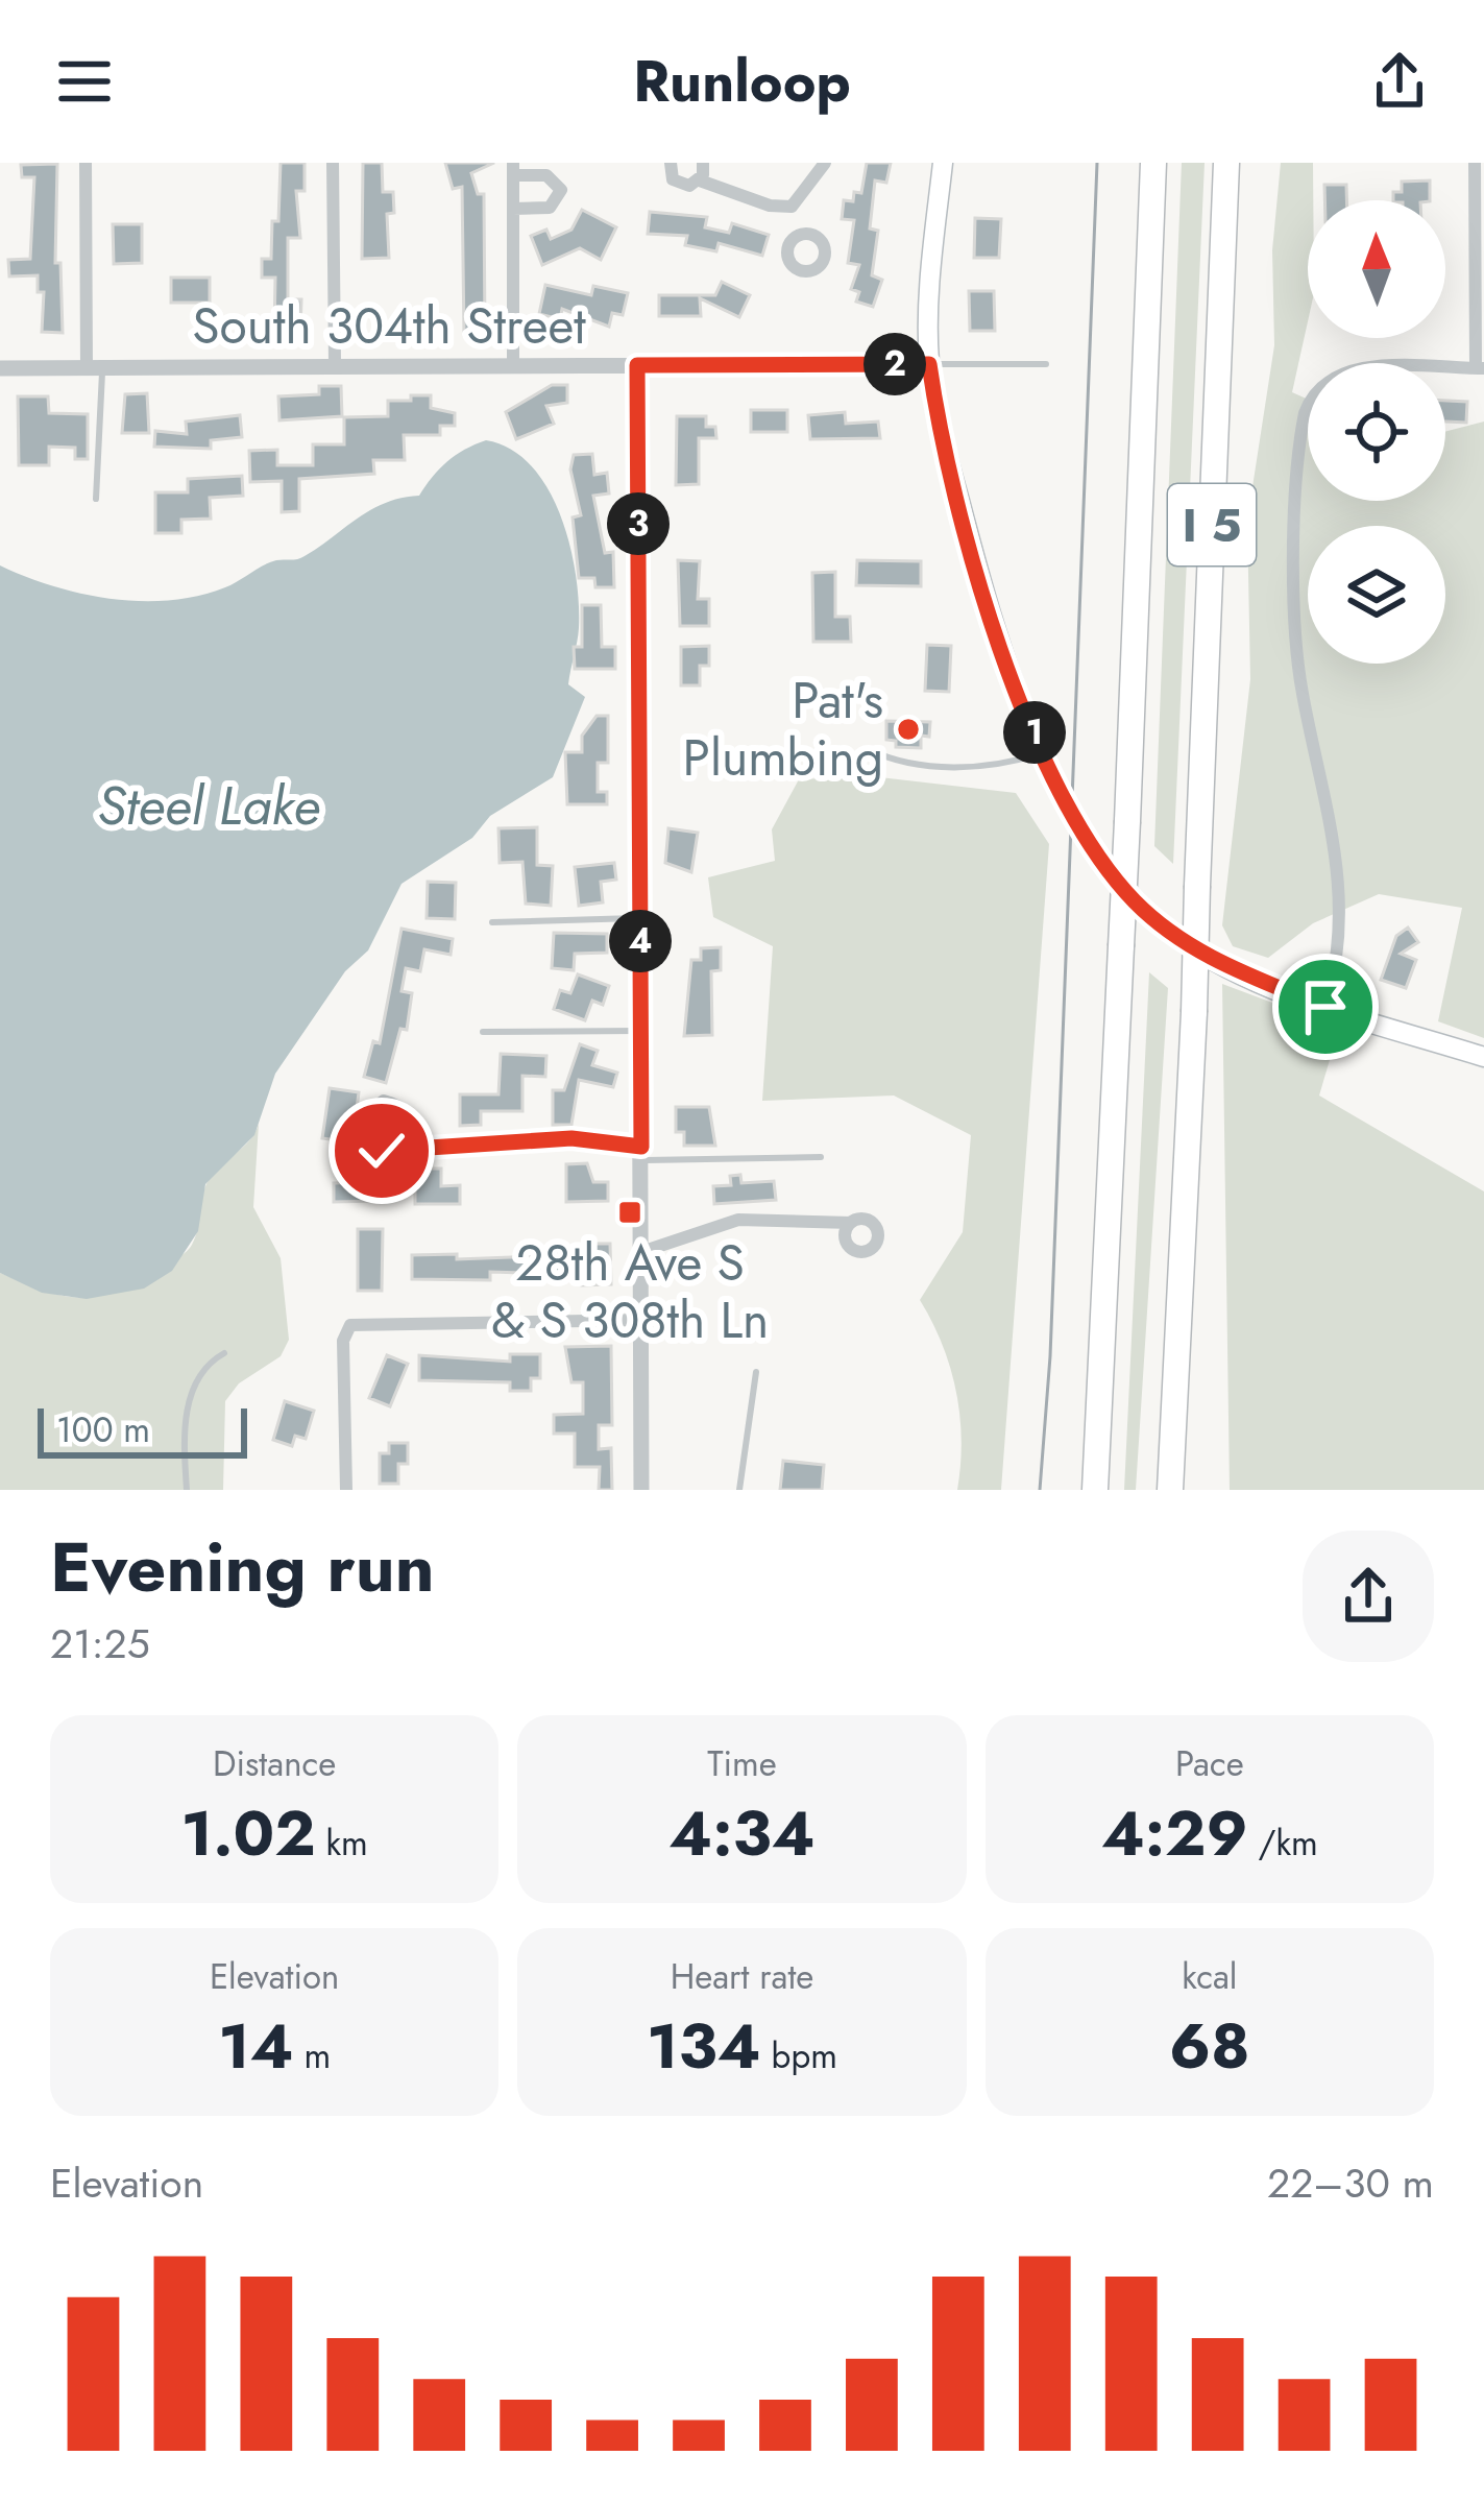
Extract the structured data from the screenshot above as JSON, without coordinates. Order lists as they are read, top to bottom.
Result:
{
  "streets": {
    "highway": ["I 5"],
    "street": ["South 304th Street"]
  },
  "water": ["Steel Lake"],
  "places": {
    "other": ["Pat's Plumbing"],
    "transit": ["28th Ave S & S 308th Ln"]
  },
  "scale_bar": "100 m",
  "north": "top",
  "page": {
    "header": "Runloop",
    "pins": [
      "2",
      "3",
      "1",
      "4"
    ],
    "scale": "100 m",
    "heading": ["Evening run", "21:25"],
    "stats": [
      ["Distance", "1.02 km"],
      ["Time", "4:34"],
      ["Pace", "4:29 /km"],
      ["Elevation", "14 m"],
      ["Heart rate", "134 bpm"],
      ["kcal", "68"]
    ],
    "chart": ["Elevation", "22–30 m"]
  }
}
